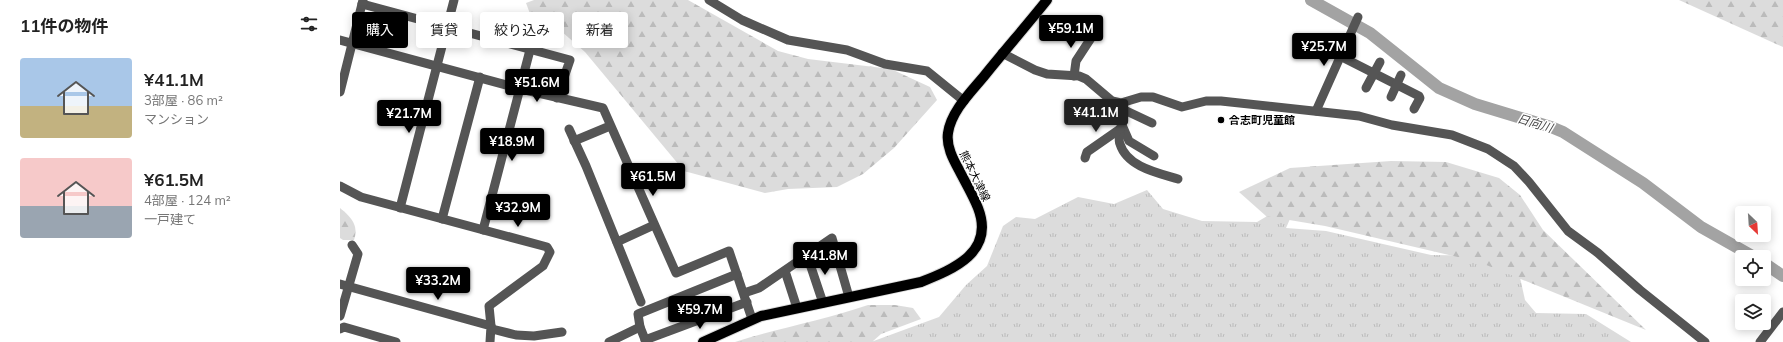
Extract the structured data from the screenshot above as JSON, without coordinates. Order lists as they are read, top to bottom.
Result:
{
  "streets": {
    "main road": ["熊本大津線"]
  },
  "water": ["日向川"],
  "places": ["合志町児童館"],
  "north": "bottom right",
  "page": {
    "heading": "11件の物件",
    "chip": [
      "購入",
      "賃貸",
      "絞り込み",
      "新着"
    ],
    "price": [
      "¥59.1M",
      "¥25.7M",
      "¥51.6M",
      "¥41.1M",
      "¥21.7M",
      "¥18.9M",
      "¥61.5M",
      "¥32.9M",
      "¥41.8M",
      "¥33.2M",
      "¥59.7M"
    ],
    "list": [
      {
        "name": "¥41.1M",
        "note": "3部屋 · 86 m² · マンション"
      },
      {
        "name": "¥61.5M",
        "note": "4部屋 · 124 m² · 一戸建て"
      }
    ]
  }
}
